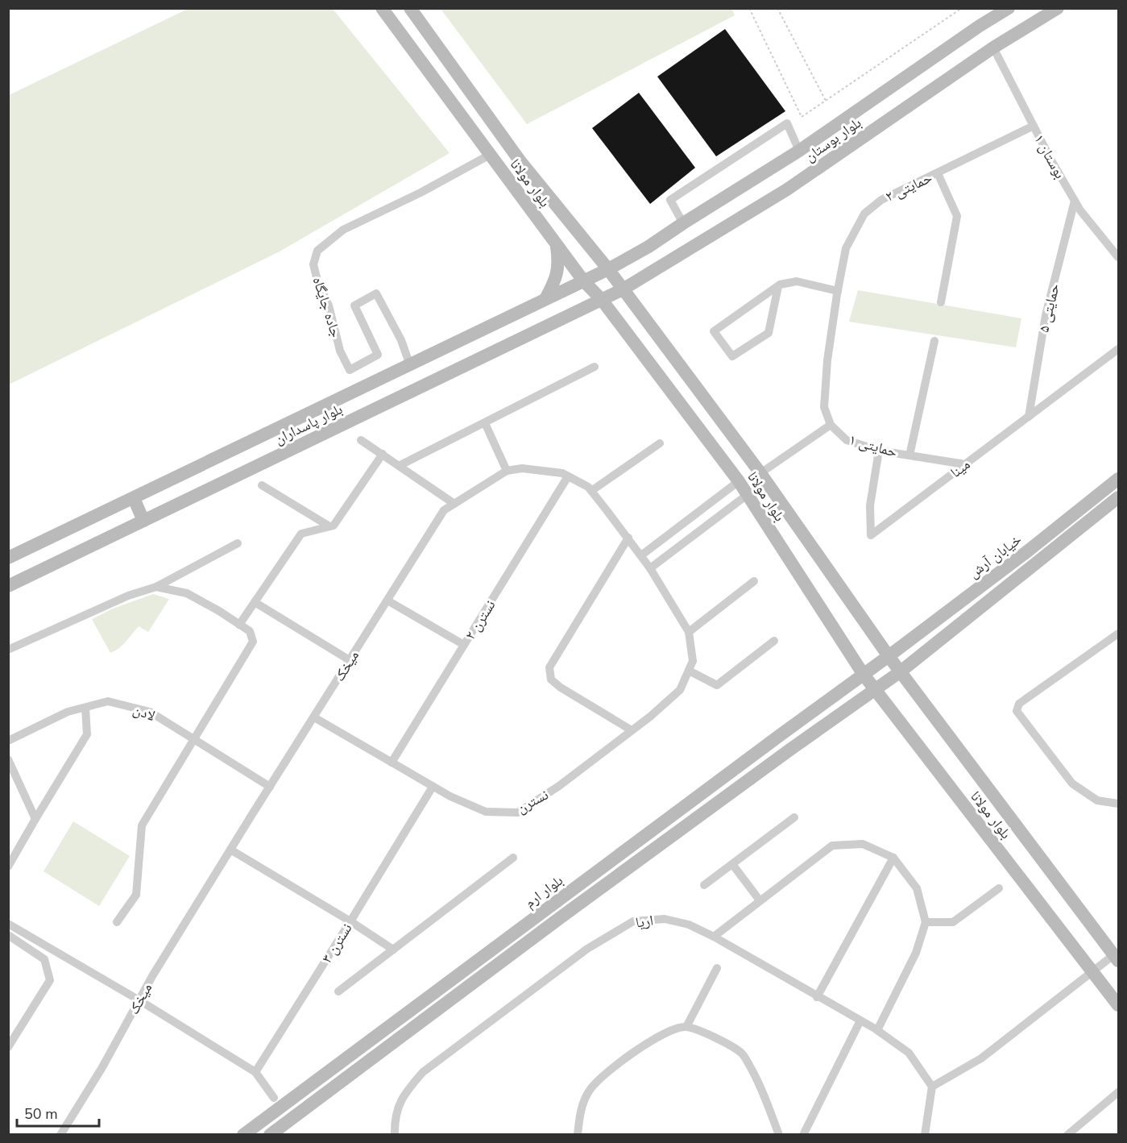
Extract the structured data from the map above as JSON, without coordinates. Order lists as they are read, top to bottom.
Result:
{
  "streets": {
    "main road": [
      "بلوار بوستان",
      "بلوار مولانا",
      "بلوار پاسداران",
      "خیابان آرش",
      "بلوار ارم"
    ],
    "street": [
      "بوستان ۱",
      "حمایتی ۲",
      "جاده جایگاه",
      "حمایتی ۵",
      "حمایتی ۱",
      "مینا",
      "نسترن ۲",
      "میخک",
      "لادن",
      "نسترن",
      "اریا",
      "نسترن ۳"
    ]
  },
  "crossings": [
    ["بلوار بوستان", "بوستان ۱"],
    ["بلوار بوستان", "بلوار مولانا"],
    ["بلوار بوستان", "بلوار پاسداران"],
    ["بوستان ۱", "حمایتی ۲"],
    ["بوستان ۱", "حمایتی ۵"],
    ["بلوار مولانا", "جاده جایگاه"],
    ["بلوار مولانا", "بلوار پاسداران"],
    ["بلوار مولانا", "خیابان آرش"],
    ["بلوار مولانا", "بلوار ارم"],
    ["جاده جایگاه", "بلوار پاسداران"],
    ["حمایتی ۵", "مینا"],
    ["حمایتی ۱", "مینا"],
    ["خیابان آرش", "بلوار ارم"],
    ["نسترن ۲", "میخک"],
    ["نسترن ۲", "نسترن"],
    ["میخک", "لادن"],
    ["میخک", "نسترن"],
    ["نسترن", "نسترن ۳"]
  ],
  "scale_bar": "50 m"
}
